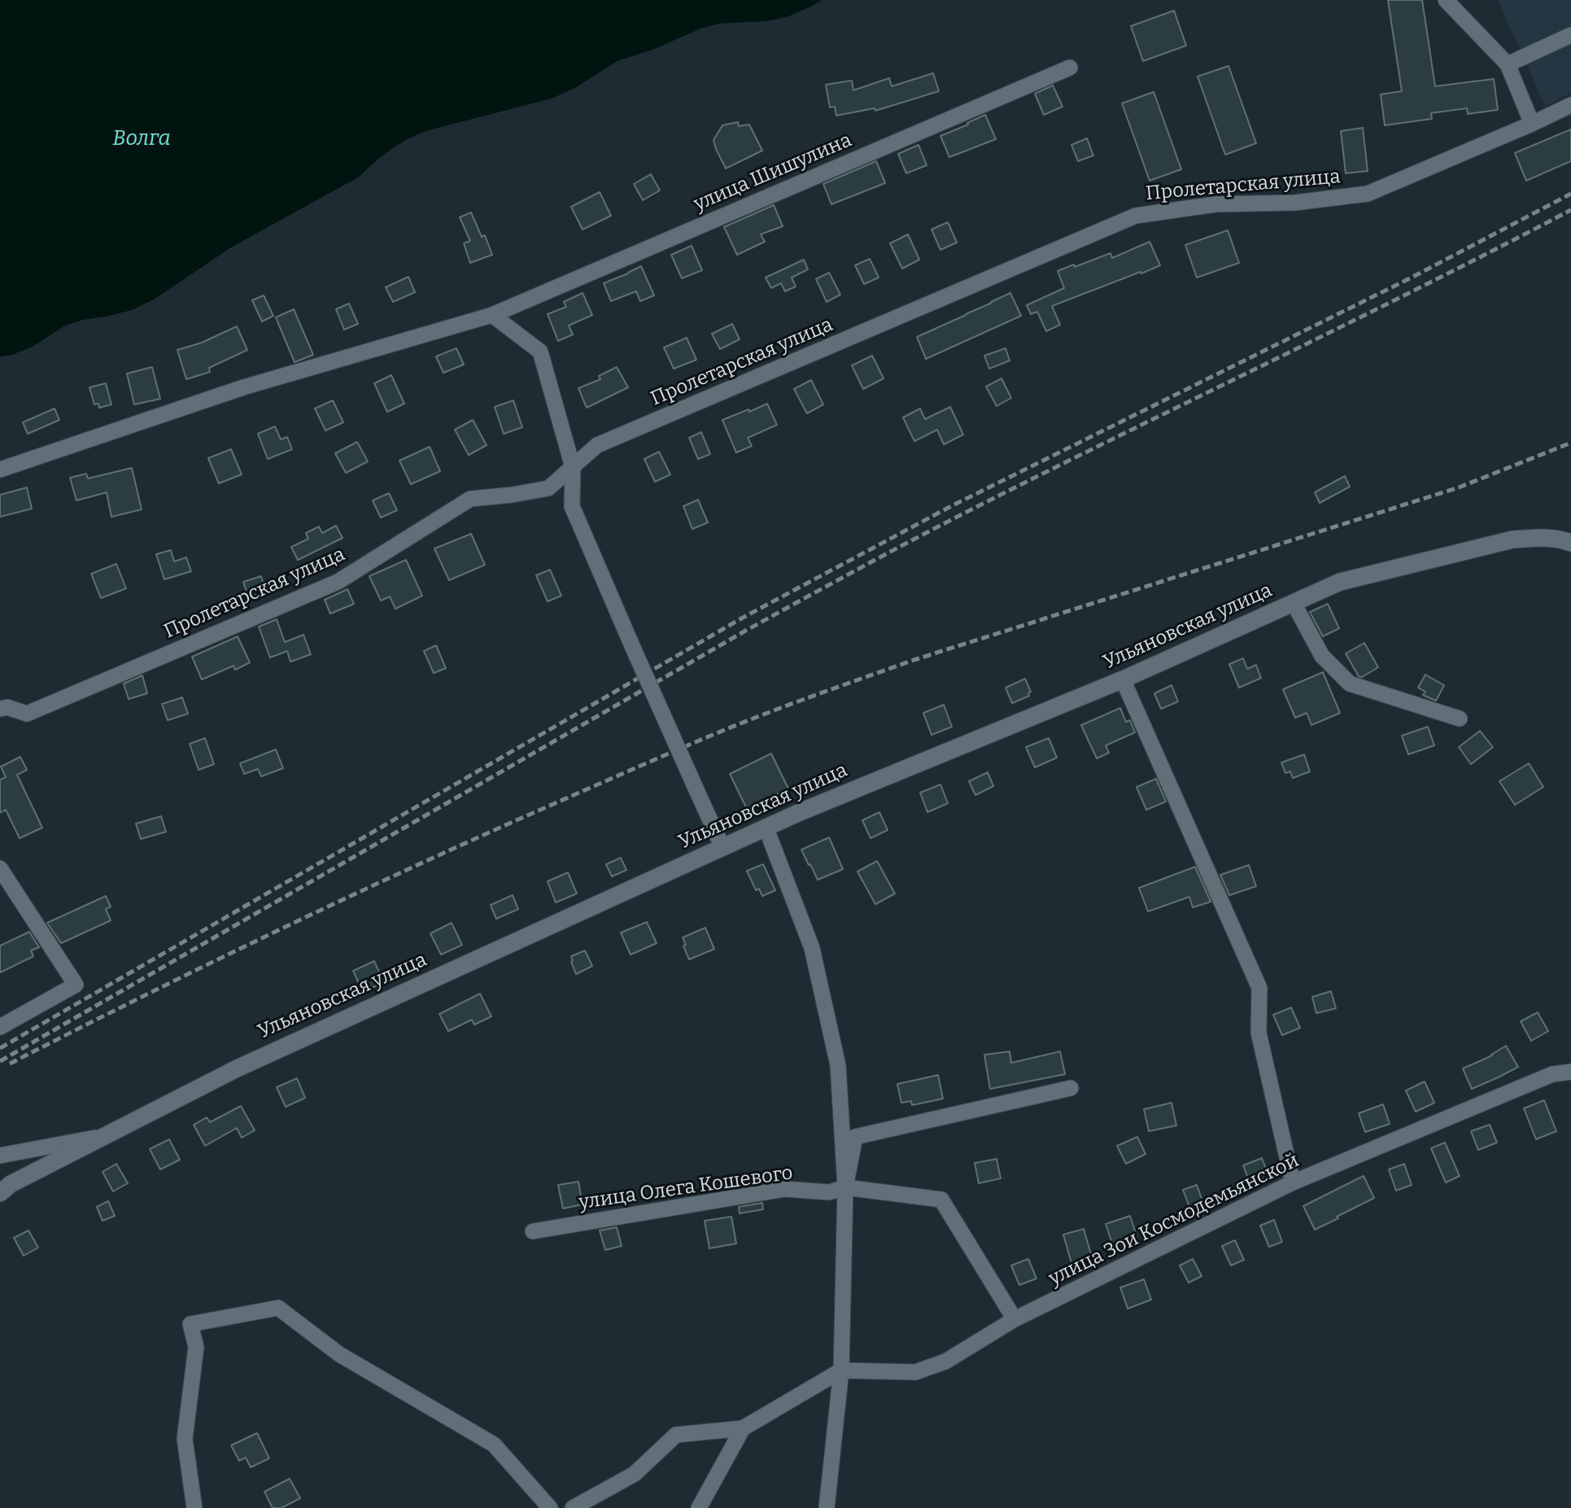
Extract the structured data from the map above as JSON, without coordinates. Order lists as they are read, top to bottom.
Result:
{
  "streets": {
    "main road": ["Ульяновская улица"],
    "street": [
      "улица Шишулина",
      "Пролетарская улица",
      "улица Олега Кошевого",
      "улица Зои Космодемьянской"
    ]
  },
  "water": ["Волга"]
}
